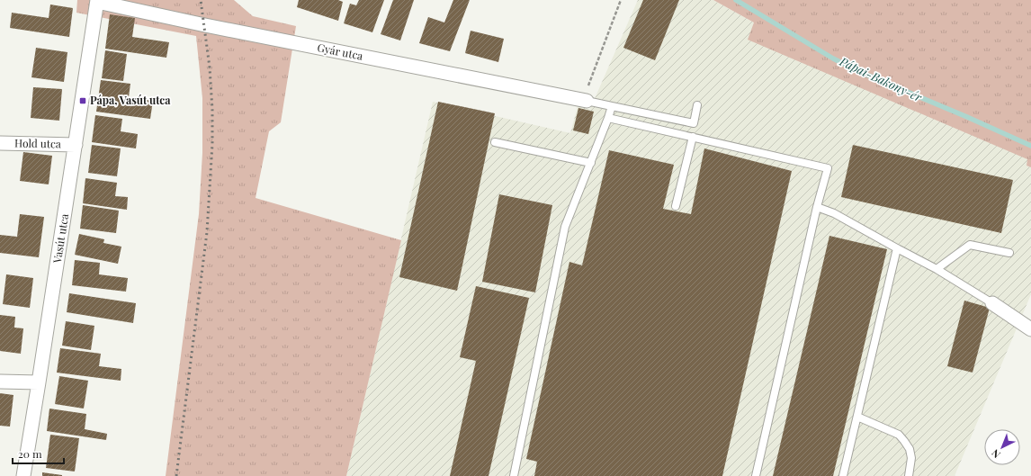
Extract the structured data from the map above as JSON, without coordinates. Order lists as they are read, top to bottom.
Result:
{
  "streets": {
    "street": ["Gyár utca", "Hold utca", "Vasút utca"]
  },
  "crossings": [
    ["Gyár utca", "Vasút utca"],
    ["Hold utca", "Vasút utca"]
  ],
  "water": ["Pápai-Bakony-ér"],
  "places": {
    "transit": ["Pápa, Vasút utca"]
  },
  "scale_bar": "20 m",
  "north": "bottom left"
}
